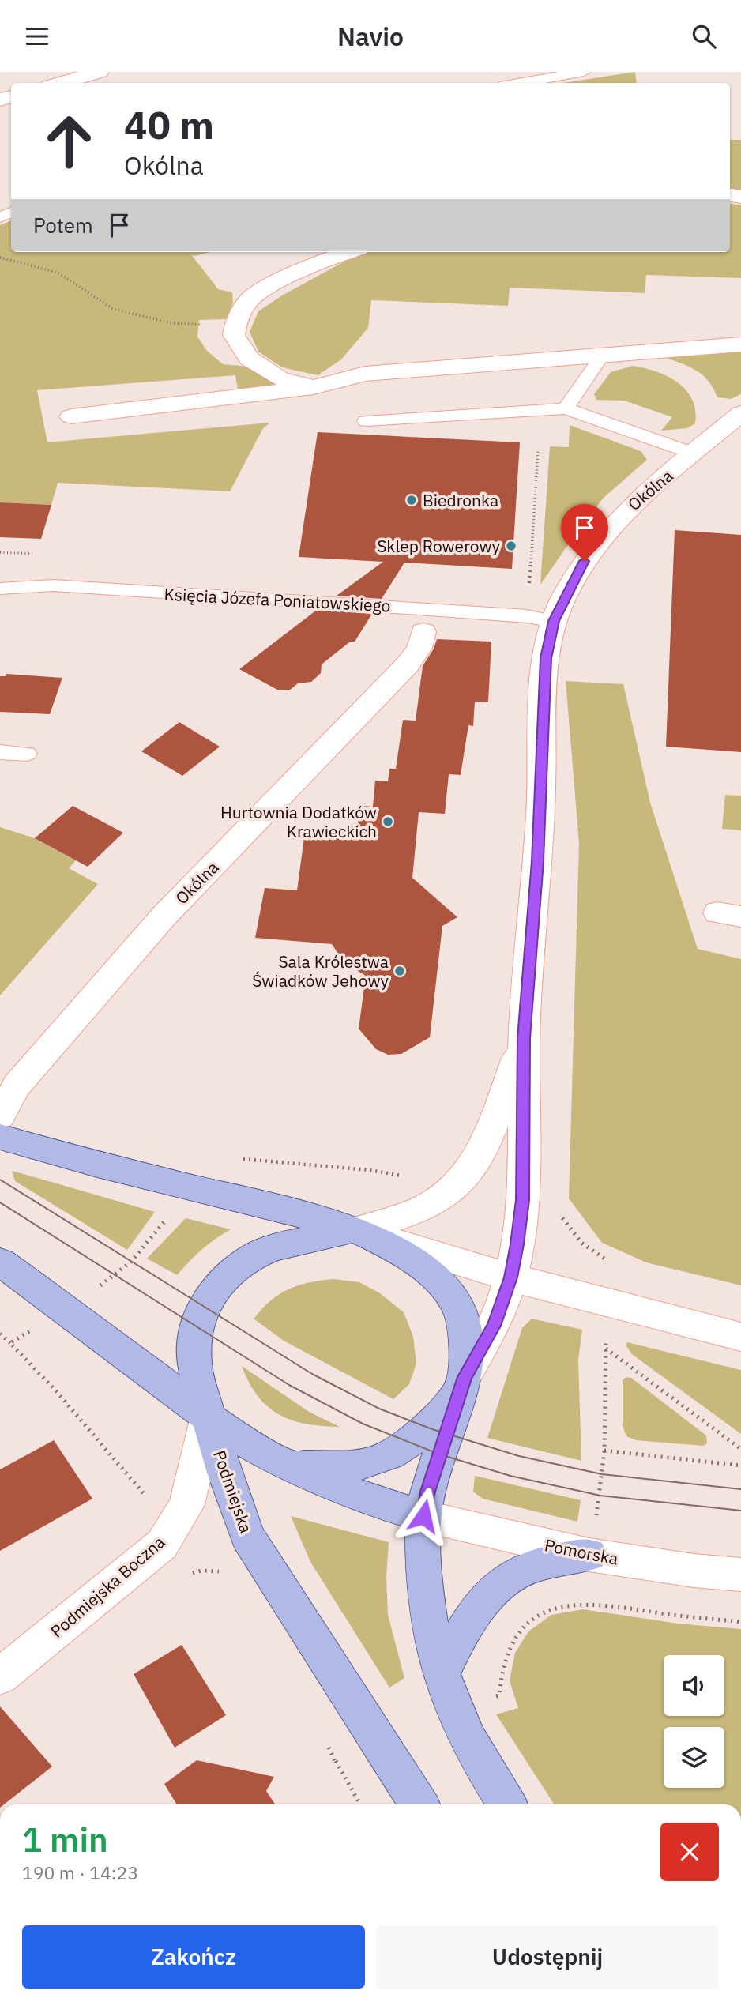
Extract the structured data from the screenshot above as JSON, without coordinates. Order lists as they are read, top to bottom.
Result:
{
  "streets": {
    "main road": ["Podmiejska"],
    "street": ["Okólna", "Pomorska", "Podmiejska Boczna"],
    "lane": ["Księcia Józefa Poniatowskiego"]
  },
  "crossings": [
    ["Okólna", "Księcia Józefa Poniatowskiego"],
    ["Okólna", "Podmiejska"],
    ["Podmiejska", "Podmiejska Boczna"]
  ],
  "places": [
    "Biedronka",
    "Sklep Rowerowy",
    "Hurtownia Dodatków Krawieckich",
    "Sala Królestwa Świadków Jehowy"
  ],
  "page": {
    "header": "Navio",
    "turn": ["40 m", "Okólna"],
    "then": "Potem",
    "heading": ["1 min", "190 m · 14:23"],
    "buttons": ["Zakończ", "Udostępnij"]
  }
}
